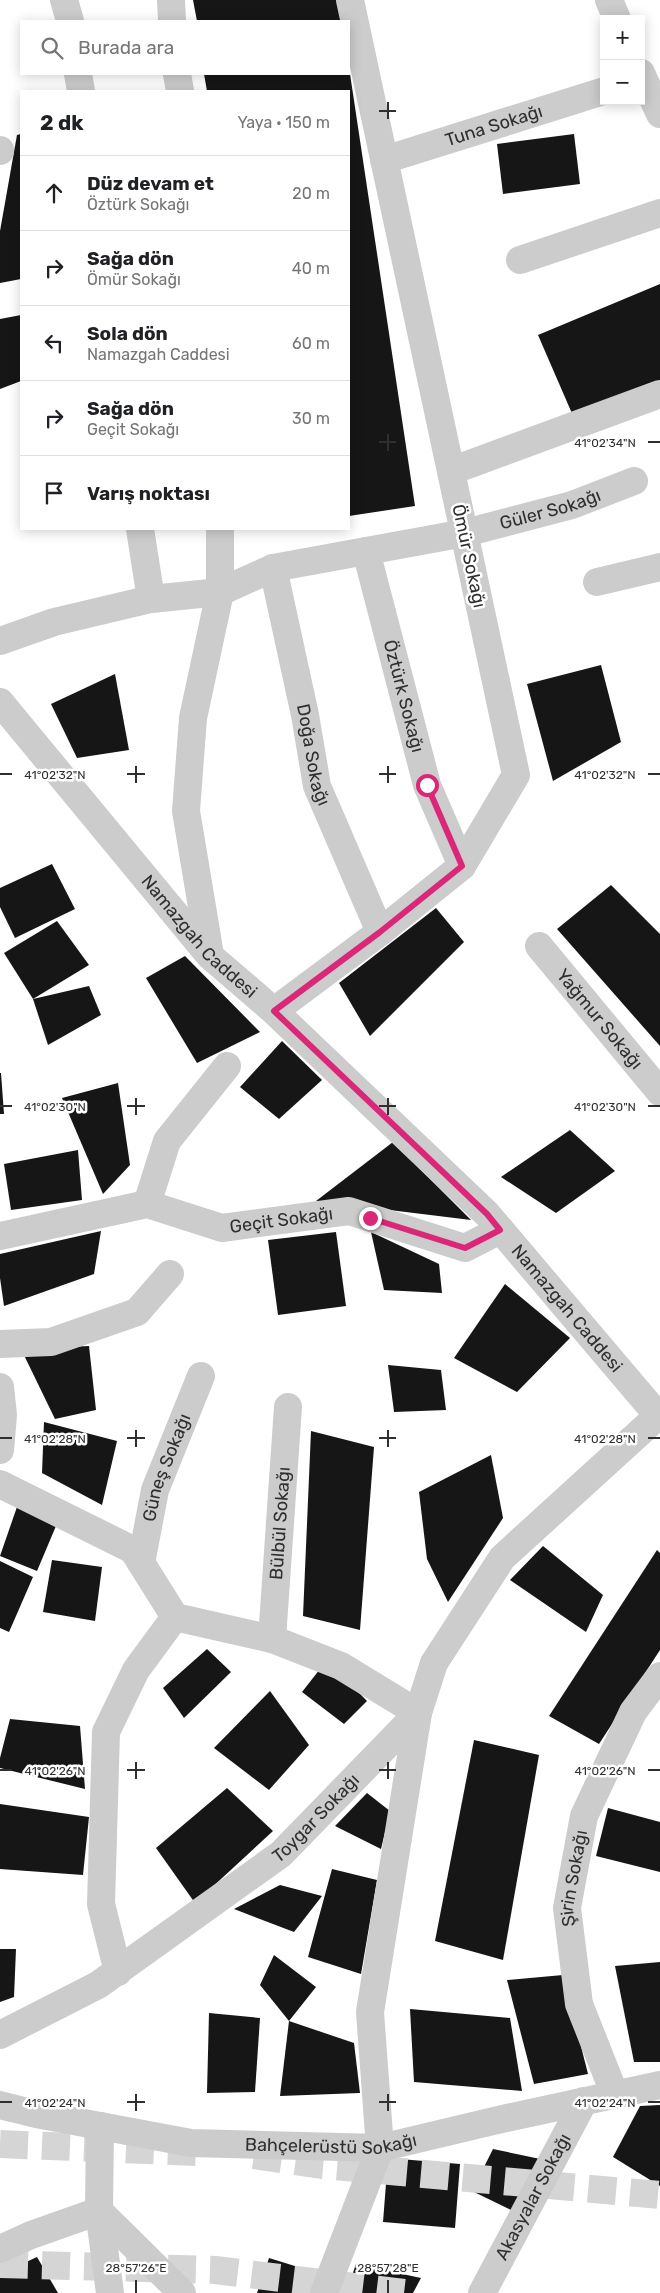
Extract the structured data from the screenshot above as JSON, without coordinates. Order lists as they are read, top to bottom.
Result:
{
  "streets": {
    "street": [
      "Tuna Sokağı",
      "Güler Sokağı",
      "Ömür Sokağı",
      "Öztürk Sokağı",
      "Doğa Sokağı",
      "Namazgah Caddesi",
      "Yağmur Sokağı",
      "Geçit Sokağı",
      "Güneş Sokağı",
      "Bülbül Sokağı",
      "Toygar Sokağı",
      "Şirin Sokağı",
      "Bahçelerüstü Sokağı",
      "Akasyalar Sokağı"
    ]
  },
  "crossings": [
    ["Tuna Sokağı", "Ömür Sokağı"],
    ["Güler Sokağı", "Ömür Sokağı"],
    ["Güler Sokağı", "Öztürk Sokağı"],
    ["Güler Sokağı", "Doğa Sokağı"],
    ["Ömür Sokağı", "Öztürk Sokağı"],
    ["Ömür Sokağı", "Doğa Sokağı"],
    ["Ömür Sokağı", "Namazgah Caddesi"],
    ["Namazgah Caddesi", "Geçit Sokağı"],
    ["Namazgah Caddesi", "Toygar Sokağı"],
    ["Şirin Sokağı", "Bahçelerüstü Sokağı"],
    ["Bahçelerüstü Sokağı", "Akasyalar Sokağı"]
  ],
  "page": {
    "map_buttons": ["+", "−"],
    "search": "Burada ara",
    "heading": ["2 dk", "Yaya · 150 m"],
    "list": [
      ["Düz devam et", "Öztürk Sokağı", "20 m"],
      ["Sağa dön", "Ömür Sokağı", "40 m"],
      ["Sola dön", "Namazgah Caddesi", "60 m"],
      ["Sağa dön", "Geçit Sokağı", "30 m"],
      "Varış noktası"
    ]
  },
  "coordinates": [
    "41°02'34\"N",
    "41°02'32\"N",
    "41°02'30\"N",
    "41°02'28\"N",
    "41°02'26\"N",
    "41°02'24\"N",
    "28°57'26\"E",
    "28°57'28\"E"
  ]
}
